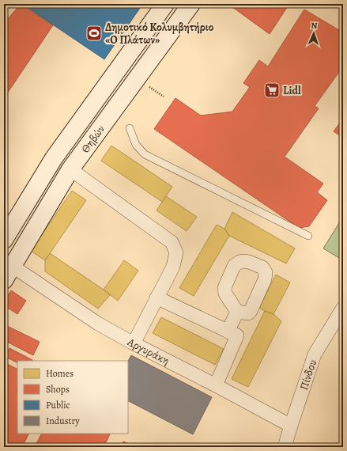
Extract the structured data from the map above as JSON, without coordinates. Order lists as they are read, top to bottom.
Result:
{
  "streets": {
    "main road": ["Θηβών"],
    "street": ["Αργυράκη", "Πίνδου"]
  },
  "crossings": [
    ["Θηβών", "Αργυράκη"],
    ["Αργυράκη", "Πίνδου"]
  ],
  "places": {
    "sports": ["Δημοτικό Κολυμβητήριο «Ο Πλάτων»"],
    "supermarket": ["Lidl"]
  },
  "legend": [
    "Homes",
    "Shops",
    "Public",
    "Industry"
  ],
  "north": "top"
}
